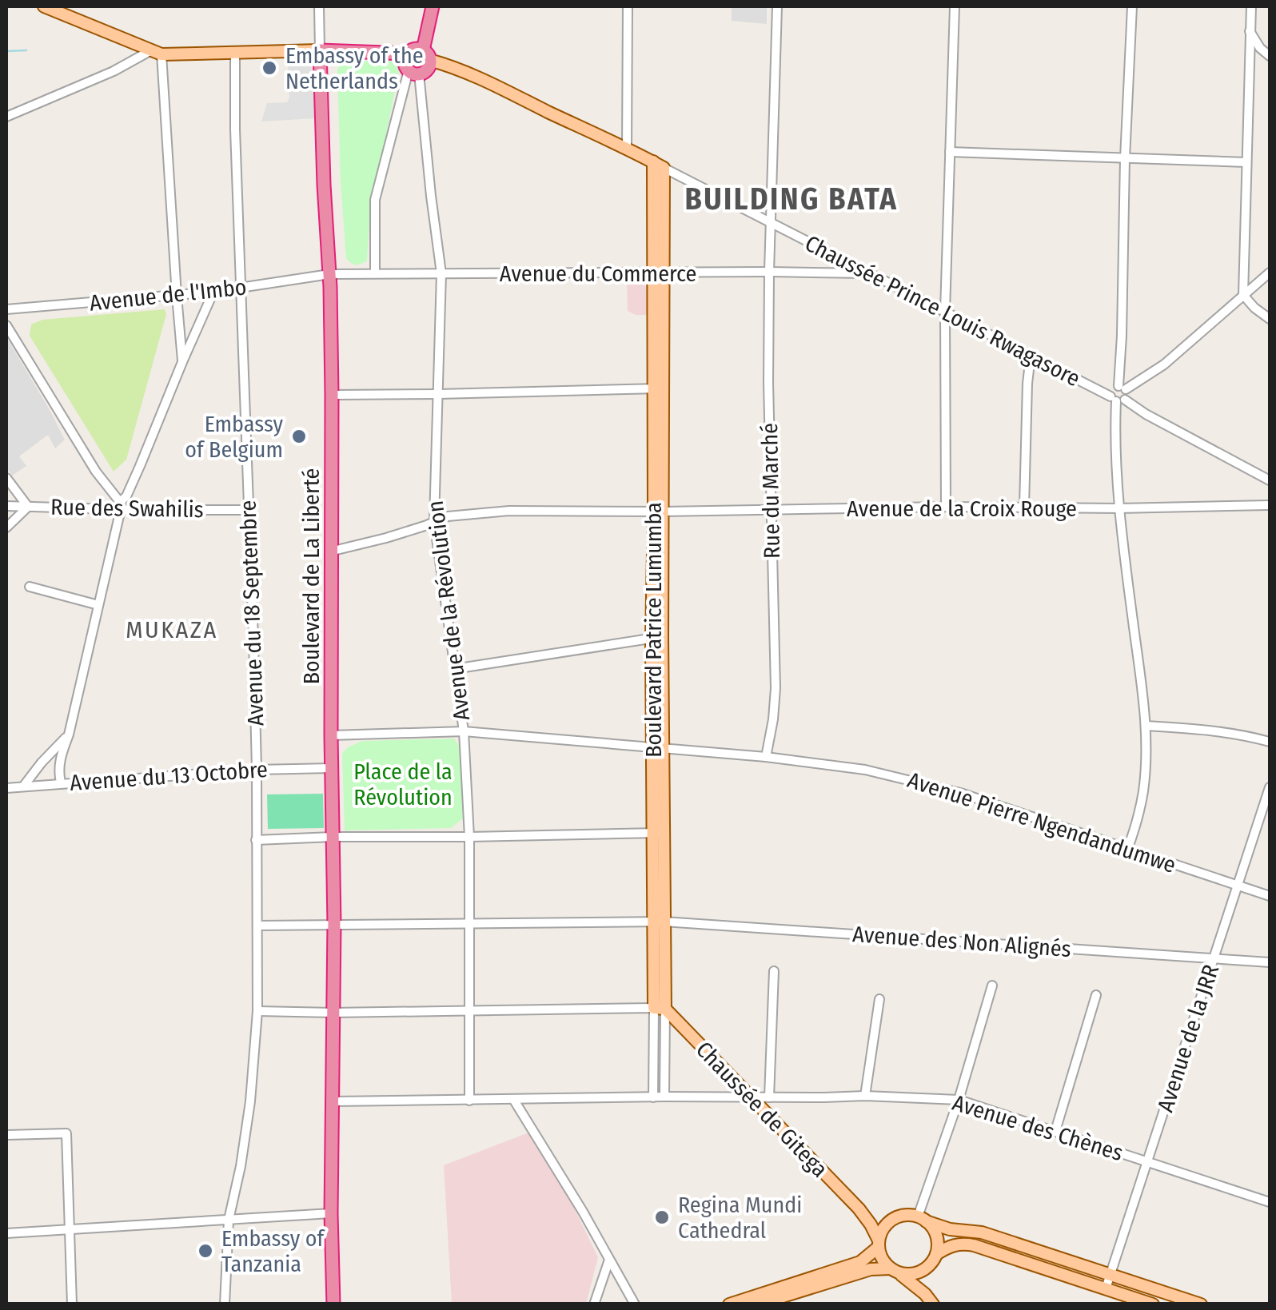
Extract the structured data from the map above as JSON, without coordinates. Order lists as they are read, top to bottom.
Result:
{
  "streets": {
    "highway": ["Boulevard de La Liberté"],
    "main road": ["Chaussée Prince Louis Rwagasore", "Boulevard Patrice Lumumba", "Chaussée de Gitega"],
    "street": [
      "Avenue du Commerce",
      "Avenue de l'Imbo",
      "Rue du Marché",
      "Rue des Swahilis",
      "Avenue de la Croix Rouge",
      "Avenue de la Révolution",
      "Avenue du 18 Septembre",
      "Avenue du 13 Octobre",
      "Avenue Pierre Ngendandumwe",
      "Avenue des Non Alignés",
      "Avenue de la JRR",
      "Avenue des Chènes"
    ]
  },
  "crossings": [
    ["Avenue du Commerce", "Avenue de l'Imbo"],
    ["Avenue du Commerce", "Chaussée Prince Louis Rwagasore"],
    ["Avenue du Commerce", "Rue du Marché"],
    ["Avenue du Commerce", "Boulevard de La Liberté"],
    ["Avenue du Commerce", "Avenue de la Révolution"],
    ["Avenue du Commerce", "Boulevard Patrice Lumumba"],
    ["Avenue de l'Imbo", "Boulevard de La Liberté"],
    ["Avenue de l'Imbo", "Avenue du 18 Septembre"],
    ["Chaussée Prince Louis Rwagasore", "Rue du Marché"],
    ["Chaussée Prince Louis Rwagasore", "Boulevard Patrice Lumumba"],
    ["Rue du Marché", "Avenue de la Croix Rouge"],
    ["Rue du Marché", "Avenue Pierre Ngendandumwe"],
    ["Rue des Swahilis", "Avenue du 18 Septembre"],
    ["Avenue de la Croix Rouge", "Boulevard de La Liberté"],
    ["Avenue de la Croix Rouge", "Avenue de la Révolution"],
    ["Avenue de la Croix Rouge", "Boulevard Patrice Lumumba"],
    ["Boulevard de La Liberté", "Avenue du 13 Octobre"],
    ["Boulevard de La Liberté", "Avenue Pierre Ngendandumwe"],
    ["Boulevard de La Liberté", "Avenue des Non Alignés"],
    ["Boulevard de La Liberté", "Avenue des Chènes"],
    ["Avenue de la Révolution", "Avenue Pierre Ngendandumwe"],
    ["Avenue de la Révolution", "Avenue des Non Alignés"],
    ["Avenue de la Révolution", "Avenue des Chènes"],
    ["Avenue du 18 Septembre", "Avenue du 13 Octobre"],
    ["Avenue du 18 Septembre", "Avenue des Non Alignés"],
    ["Boulevard Patrice Lumumba", "Avenue Pierre Ngendandumwe"],
    ["Boulevard Patrice Lumumba", "Avenue des Non Alignés"],
    ["Boulevard Patrice Lumumba", "Chaussée de Gitega"],
    ["Boulevard Patrice Lumumba", "Avenue des Chènes"],
    ["Avenue Pierre Ngendandumwe", "Avenue de la JRR"],
    ["Avenue des Non Alignés", "Avenue de la JRR"],
    ["Avenue de la JRR", "Avenue des Chènes"],
    ["Chaussée de Gitega", "Avenue des Chènes"]
  ],
  "districts": ["BUILDING BATA", "MUKAZA"],
  "parks": ["Place de la Révolution"],
  "places": [
    "Embassy of the Netherlands",
    "Embassy of Belgium",
    "Regina Mundi Cathedral",
    "Embassy of Tanzania"
  ]
}
